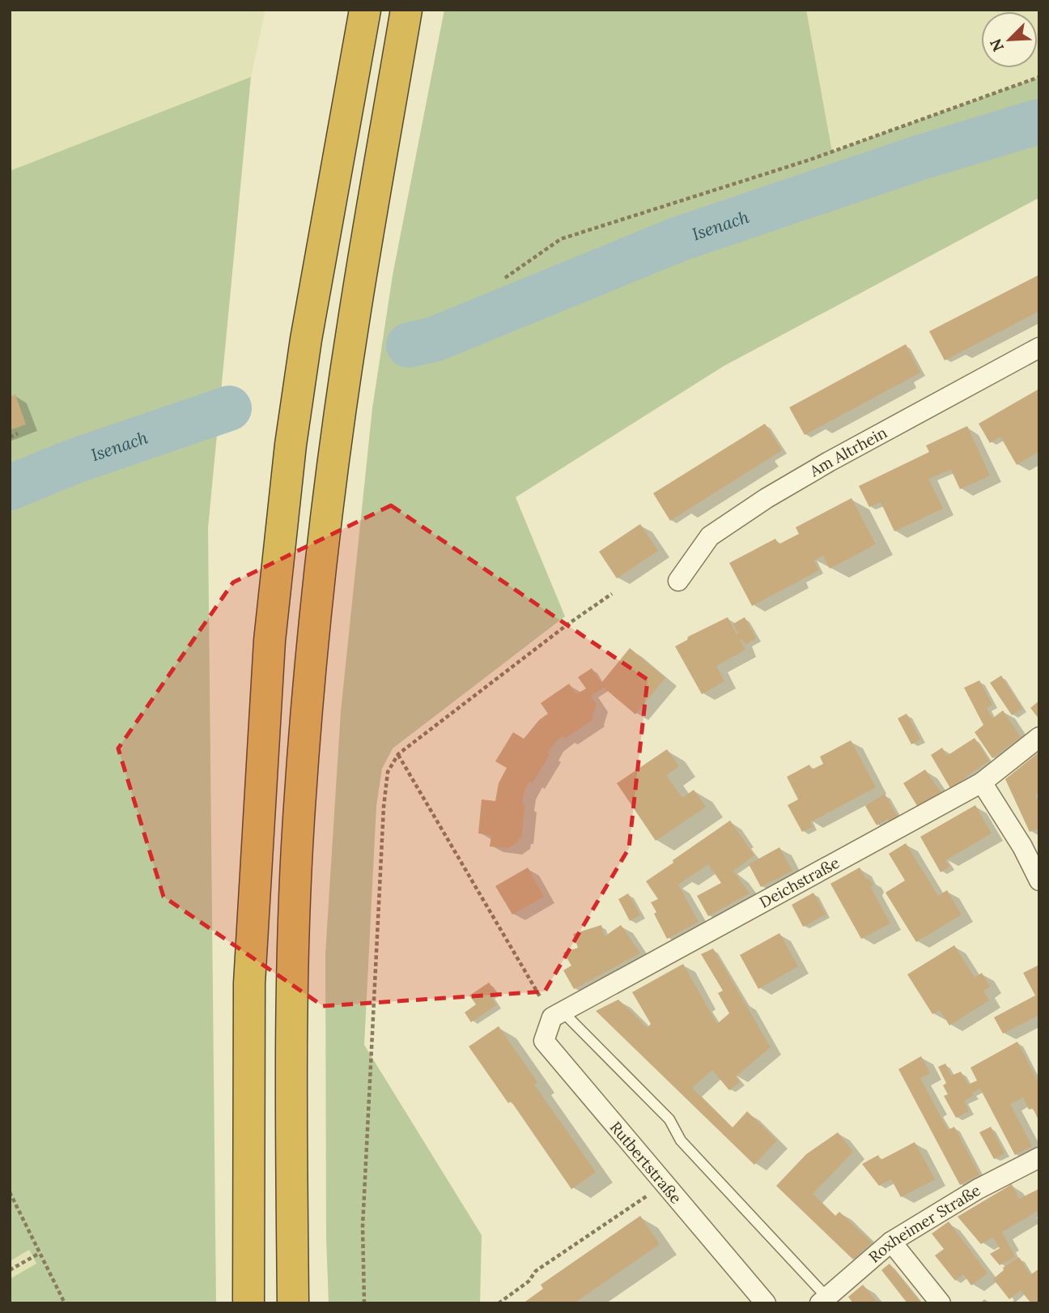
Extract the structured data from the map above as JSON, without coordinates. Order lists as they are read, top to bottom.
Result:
{
  "streets": {
    "street": [
      "Am Altrhein",
      "Deichstraße",
      "Rutbertstraße",
      "Roxheimer Straße"
    ]
  },
  "crossings": [
    ["Deichstraße", "Rutbertstraße"]
  ],
  "water": ["Isenach"],
  "north": "bottom left"
}
